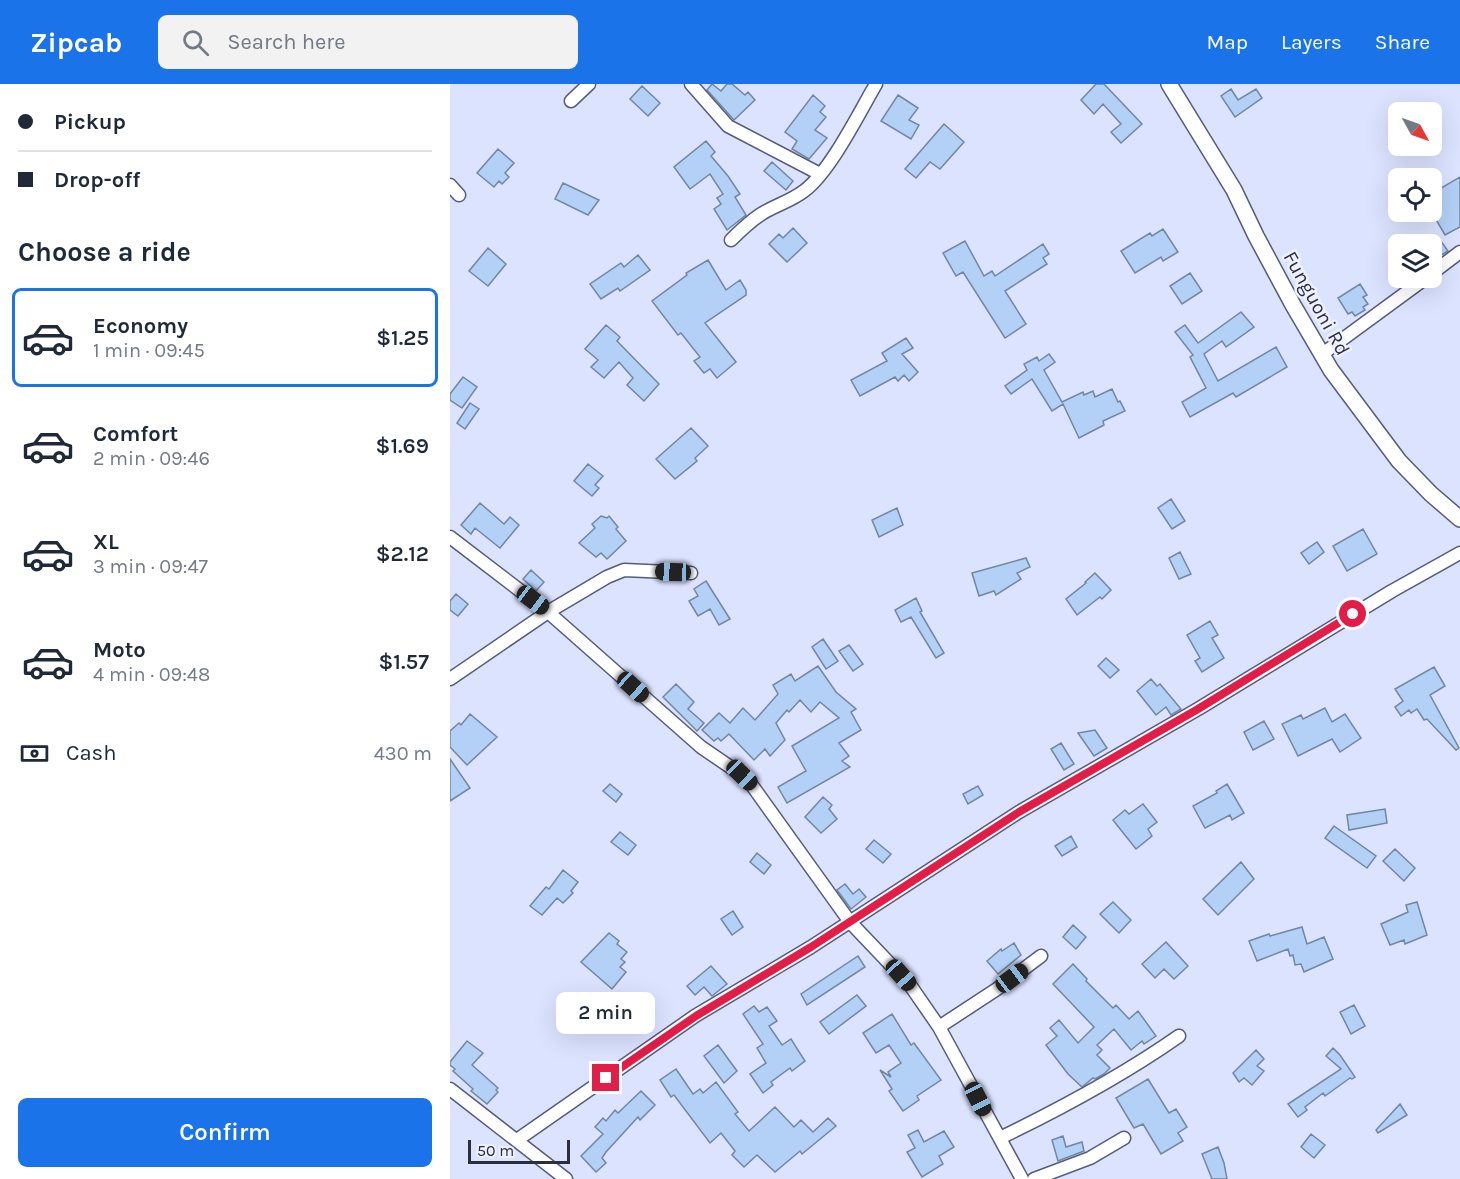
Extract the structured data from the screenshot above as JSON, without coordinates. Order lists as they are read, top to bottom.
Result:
{
  "streets": {
    "street": ["Funguoni Rd"]
  },
  "scale_bar": "50 m",
  "north": "bottom right",
  "page": {
    "header": "Zipcab",
    "search": "Search here",
    "nav": ["Map", "Layers", "Share"],
    "banner": ["Pickup", "Drop-off"],
    "heading": "Choose a ride",
    "list": [
      {
        "name": "Economy",
        "note": "1 min · 09:45",
        "value": "$1.25"
      },
      {
        "name": "Comfort",
        "note": "2 min · 09:46",
        "value": "$1.69"
      },
      {
        "name": "XL",
        "note": "3 min · 09:47",
        "value": "$2.12"
      },
      {
        "name": "Moto",
        "note": "4 min · 09:48",
        "value": "$1.57"
      }
    ],
    "pay": ["Cash", "430 m"],
    "bubble": "2 min",
    "buttons": "Confirm",
    "scale": "50 m"
  }
}
